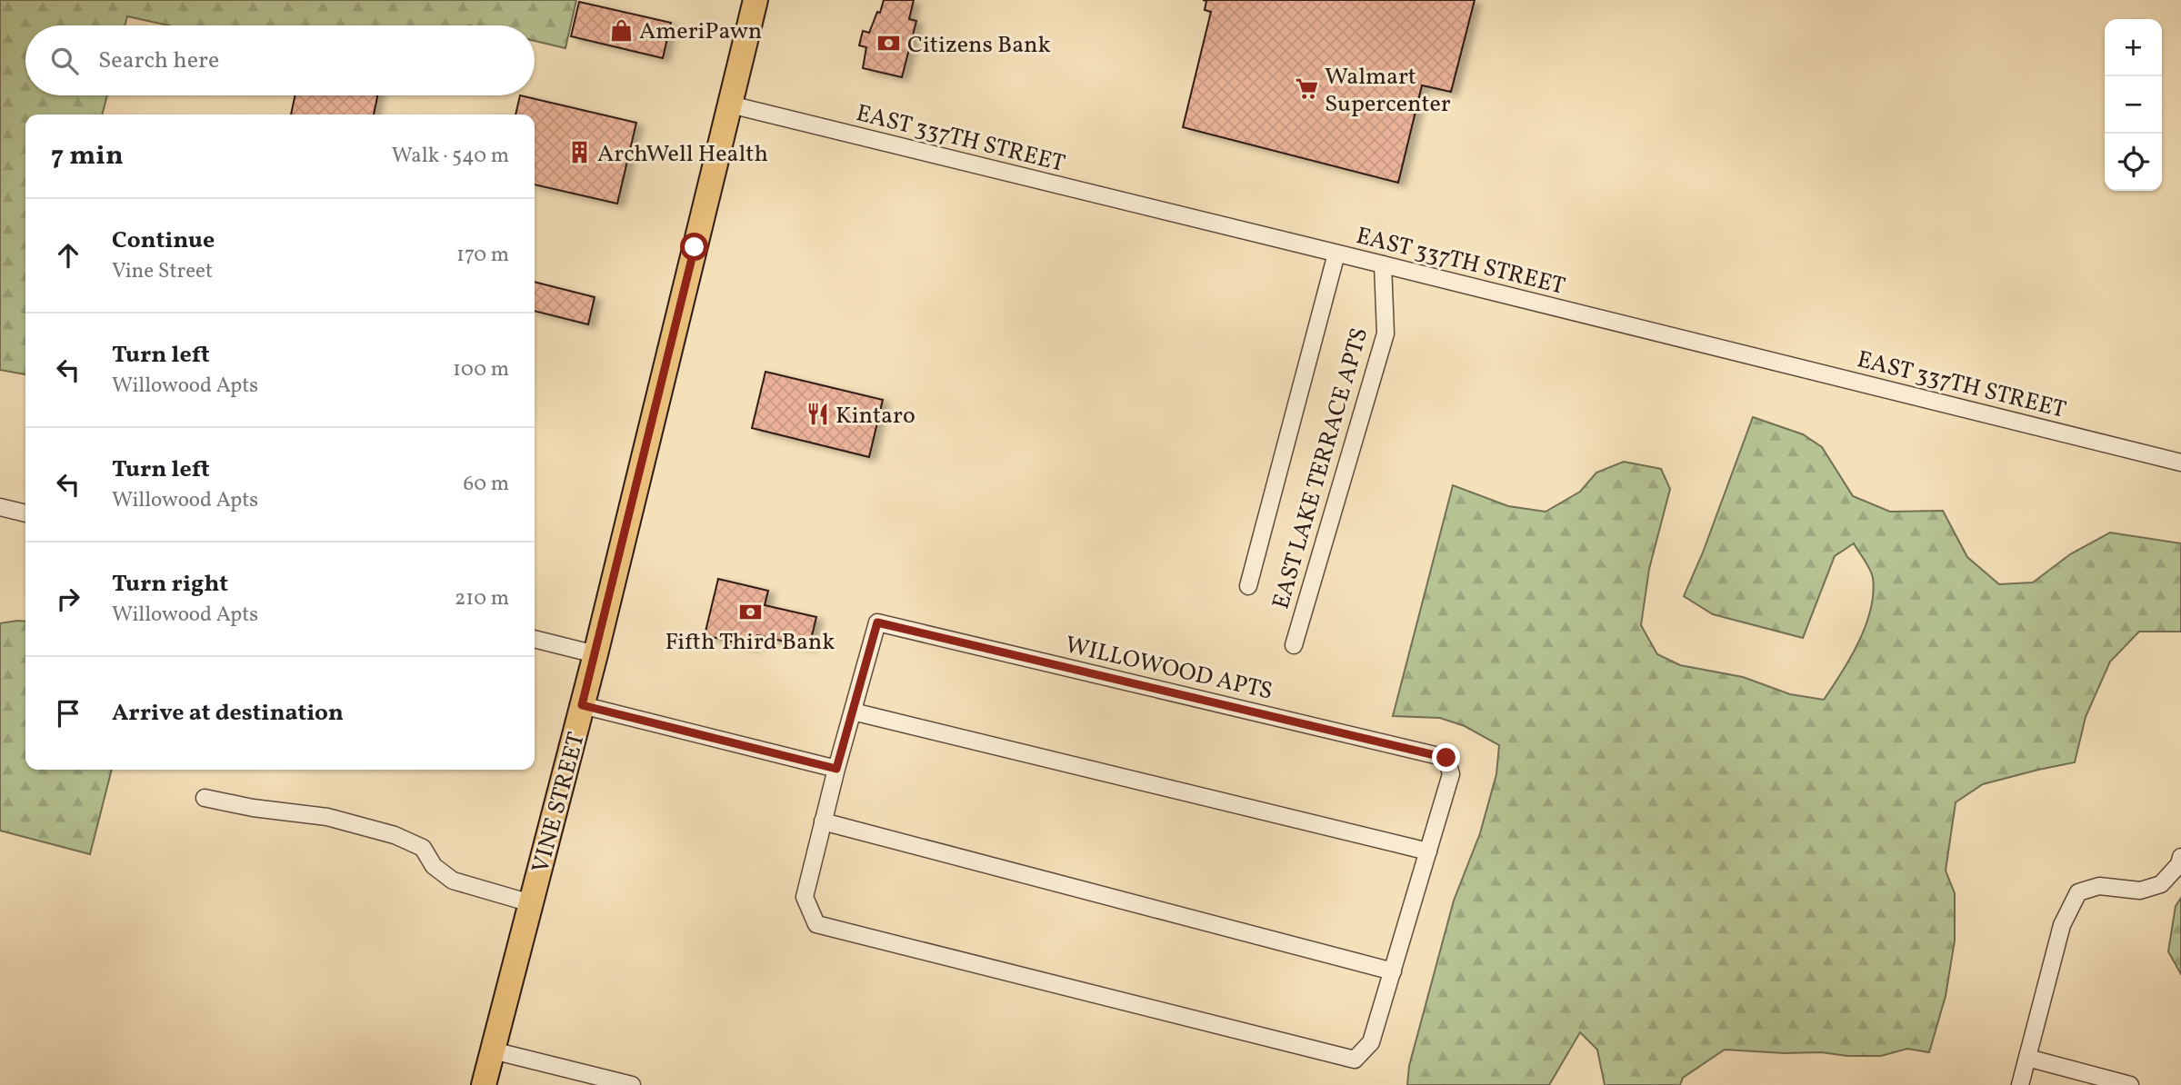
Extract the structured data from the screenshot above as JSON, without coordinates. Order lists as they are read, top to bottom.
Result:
{
  "streets": {
    "main road": ["VINE STREET"],
    "street": ["EAST 337TH STREET", "EAST LAKE TERRACE APTS", "WILLOWOOD APTS"]
  },
  "crossings": [
    ["EAST 337TH STREET", "EAST LAKE TERRACE APTS"],
    ["EAST 337TH STREET", "VINE STREET"]
  ],
  "places": {
    "shop": ["AmeriPawn"],
    "bank": ["Citizens Bank", "Fifth Third Bank"],
    "supermarket": ["Walmart Supercenter"],
    "building": ["ArchWell Health"],
    "restaurant": ["Kintaro"]
  },
  "page": {
    "map_buttons": ["+", "−"],
    "search": "Search here",
    "heading": ["7 min", "Walk · 540 m"],
    "list": [
      ["Continue", "Vine Street", "170 m"],
      ["Turn left", "Willowood Apts", "100 m"],
      ["Turn left", "Willowood Apts", "60 m"],
      ["Turn right", "Willowood Apts", "210 m"],
      "Arrive at destination"
    ]
  }
}
